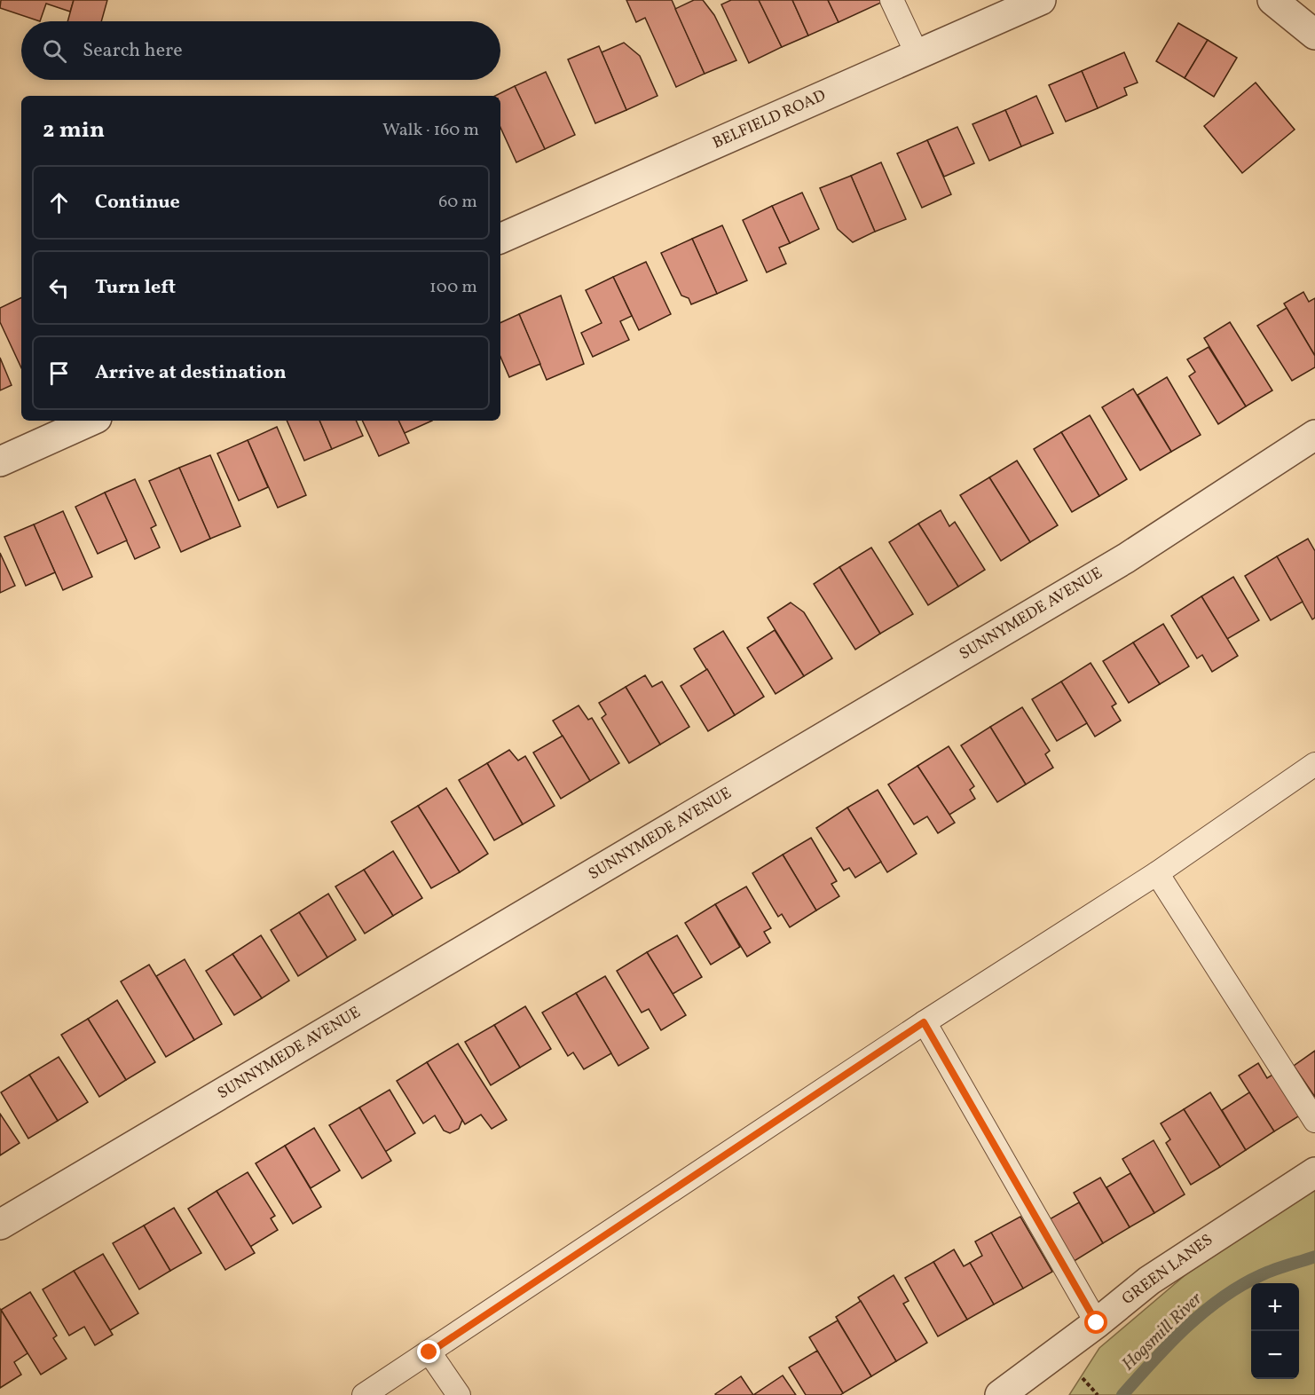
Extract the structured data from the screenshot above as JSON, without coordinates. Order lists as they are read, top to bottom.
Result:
{
  "streets": {
    "street": ["BELFIELD ROAD", "SUNNYMEDE AVENUE", "GREEN LANES"]
  },
  "water": ["Hogsmill River"],
  "page": {
    "search": "Search here",
    "heading": ["2 min", "Walk · 160 m"],
    "list": [
      ["Continue", "60 m"],
      ["Turn left", "100 m"],
      "Arrive at destination"
    ],
    "map_buttons": ["+", "−"]
  }
}
